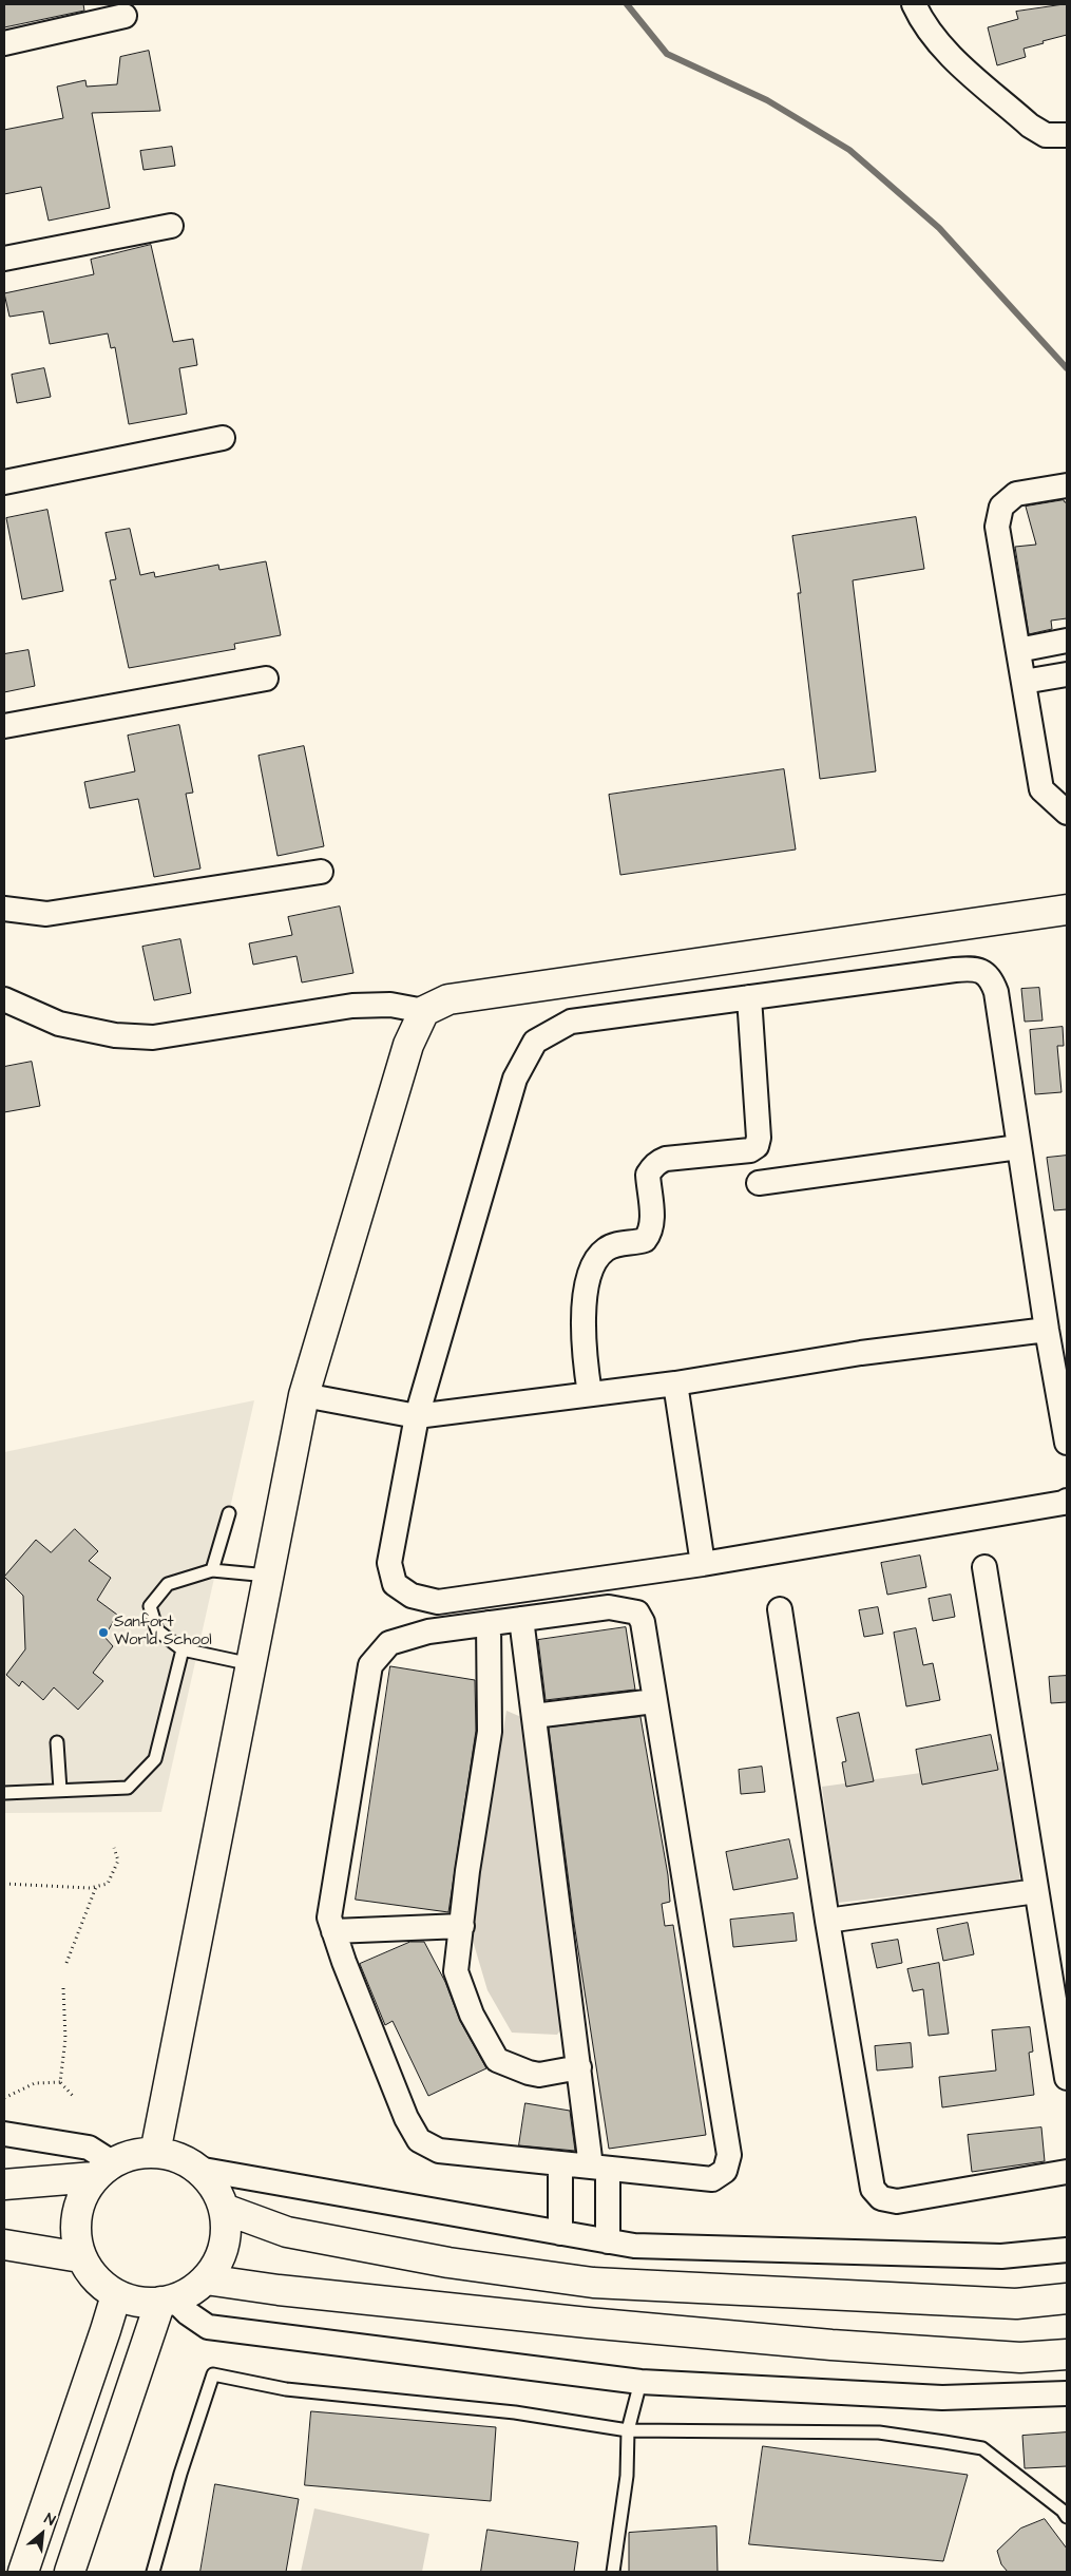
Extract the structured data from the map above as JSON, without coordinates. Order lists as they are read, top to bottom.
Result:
{
  "places": ["Sanfort World School"],
  "north": "top right"
}
